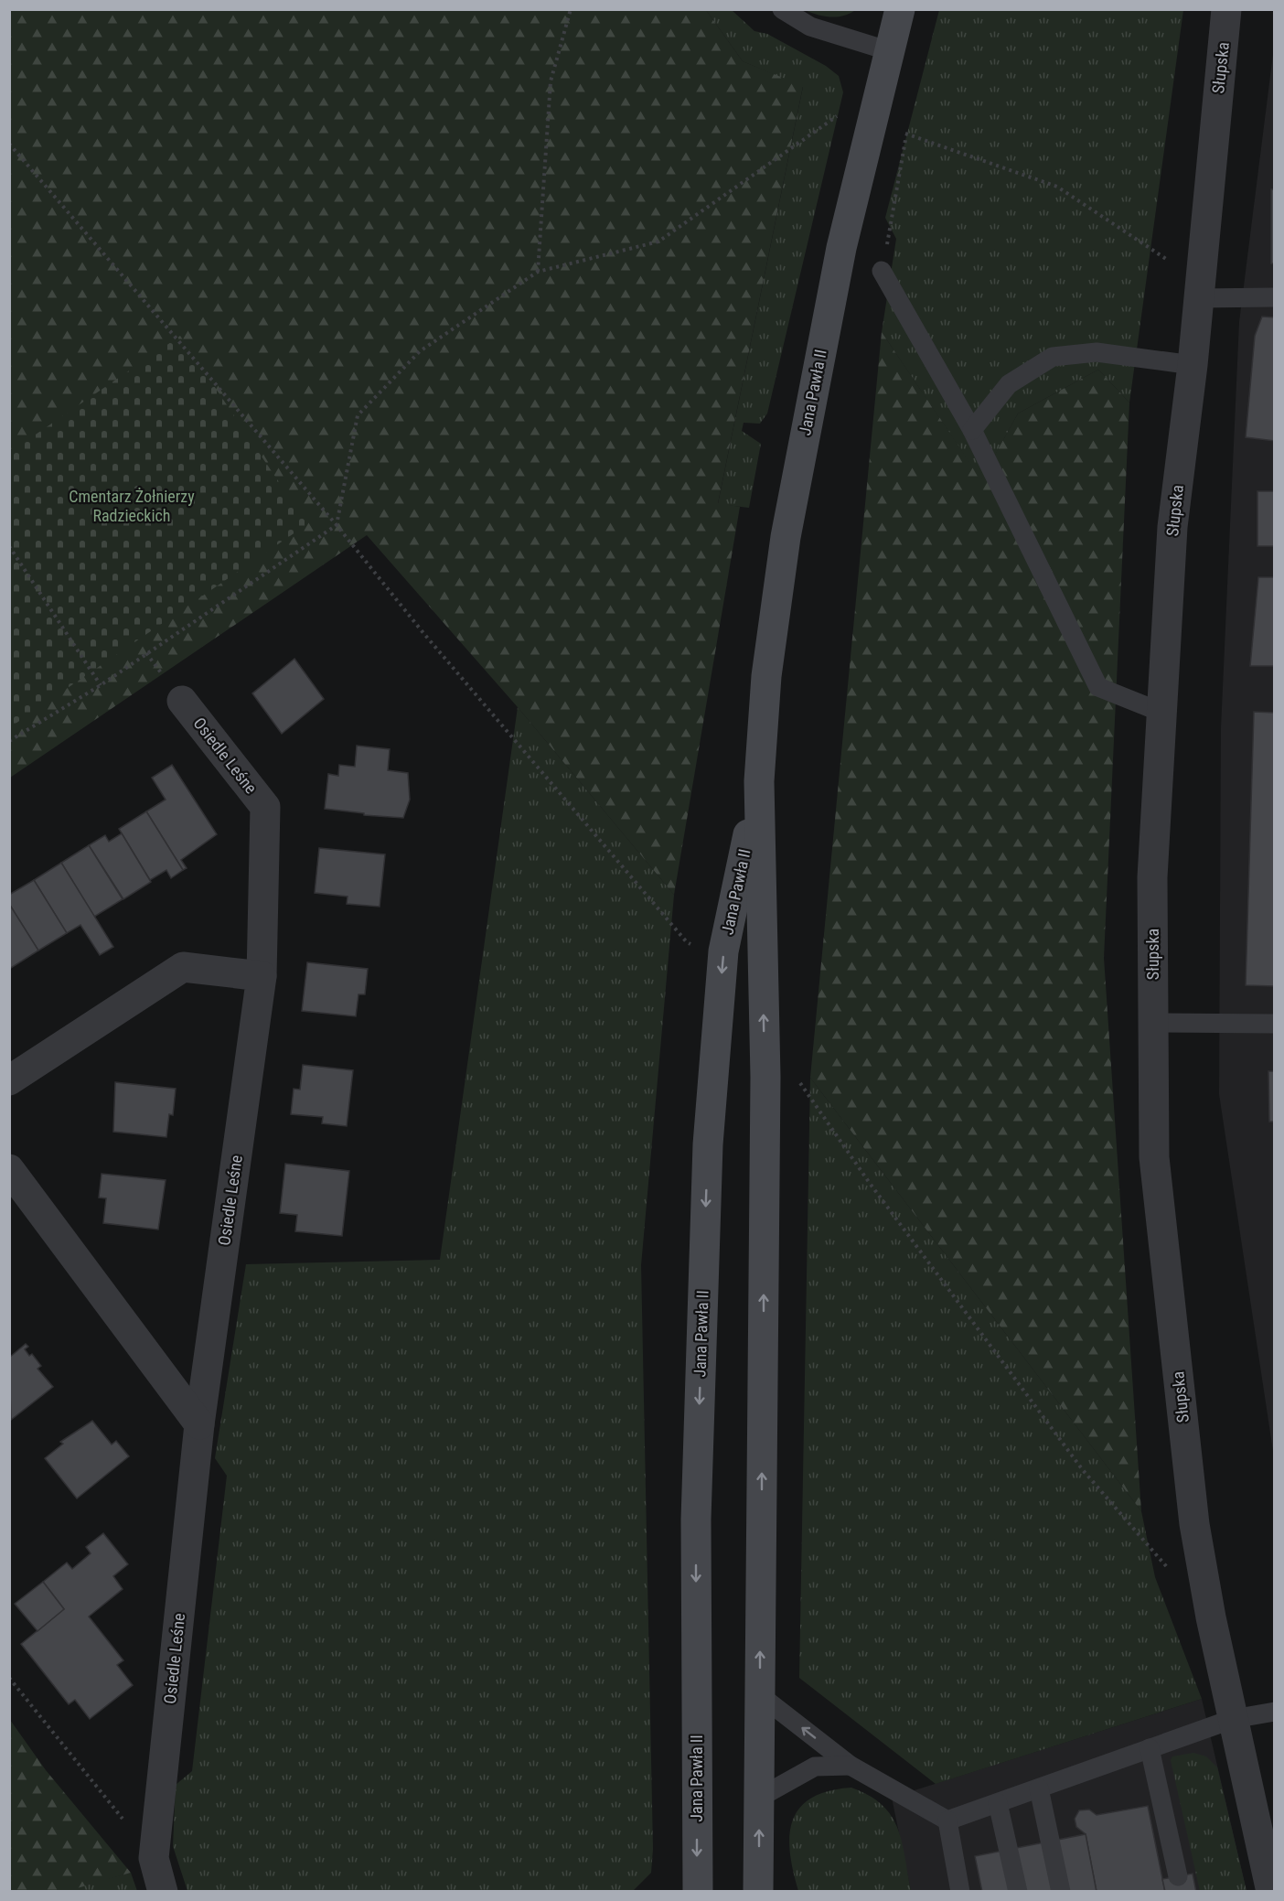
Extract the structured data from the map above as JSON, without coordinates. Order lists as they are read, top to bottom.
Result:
{
  "streets": {
    "main road": ["Jana Pawła II"],
    "street": ["Słupska", "Osiedle Leśne"]
  },
  "parks": ["Cmentarz Żołnierzy Radzieckich"]
}
